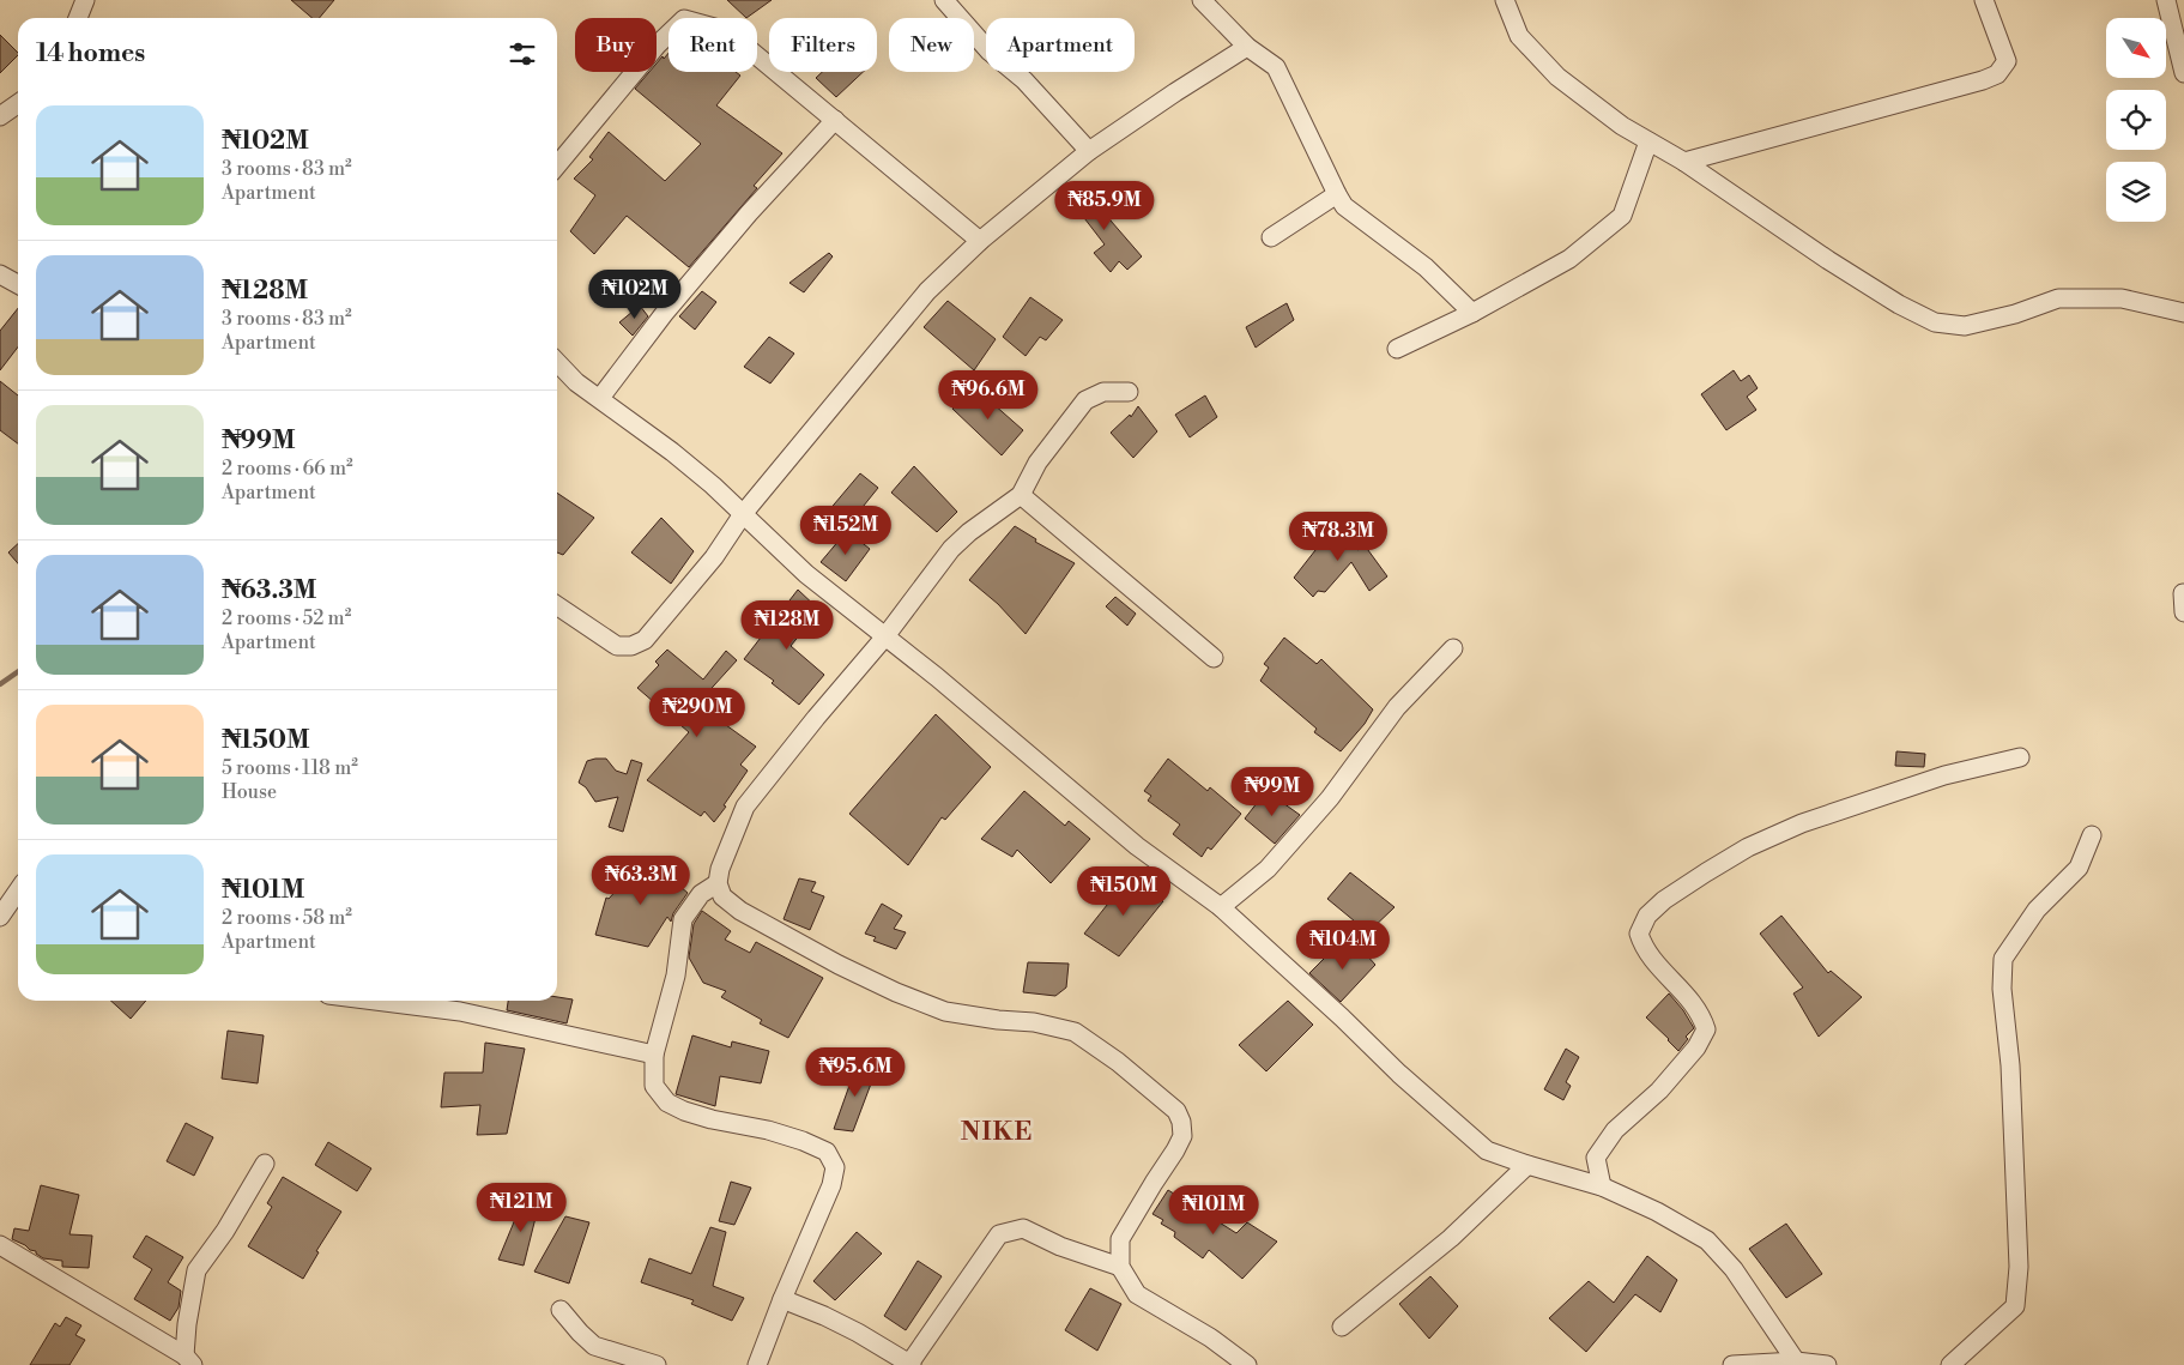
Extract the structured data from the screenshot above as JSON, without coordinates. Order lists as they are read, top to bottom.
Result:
{
  "districts": ["NIKE"],
  "north": "bottom right",
  "page": {
    "chip": [
      "Buy",
      "Rent",
      "Filters",
      "New",
      "Apartment"
    ],
    "heading": "14 homes",
    "list": [
      {
        "name": "₦102M",
        "note": "3 rooms · 83 m² · Apartment"
      },
      {
        "name": "₦128M",
        "note": "3 rooms · 83 m² · Apartment"
      },
      {
        "name": "₦99M",
        "note": "2 rooms · 66 m² · Apartment"
      },
      {
        "name": "₦63.3M",
        "note": "2 rooms · 52 m² · Apartment"
      },
      {
        "name": "₦150M",
        "note": "5 rooms · 118 m² · House"
      },
      {
        "name": "₦101M",
        "note": "2 rooms · 58 m² · Apartment"
      }
    ],
    "price": [
      "₦85.9M",
      "₦102M",
      "₦96.6M",
      "₦152M",
      "₦78.3M",
      "₦128M",
      "₦290M",
      "₦99M",
      "₦63.3M",
      "₦150M",
      "₦104M",
      "₦95.6M",
      "₦121M",
      "₦101M"
    ]
  }
}
